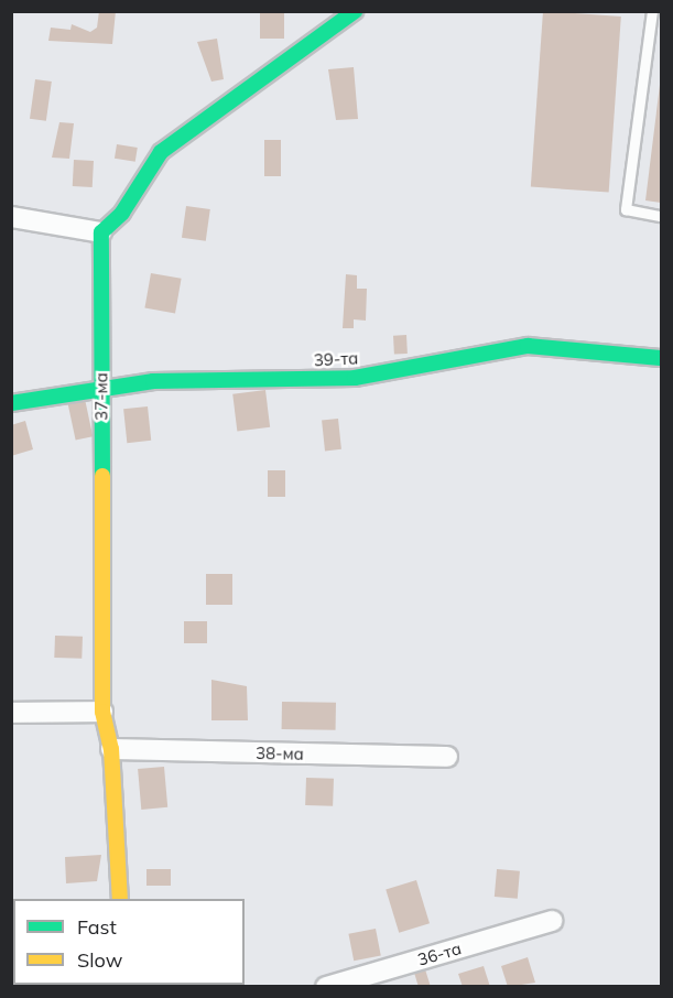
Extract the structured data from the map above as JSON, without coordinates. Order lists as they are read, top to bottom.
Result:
{
  "streets": {
    "street": [
      "39-та",
      "37-ма",
      "38-ма",
      "36-та"
    ]
  },
  "crossings": [
    ["39-та", "37-ма"],
    ["37-ма", "38-ма"]
  ],
  "legend": ["Fast", "Slow"]
}
